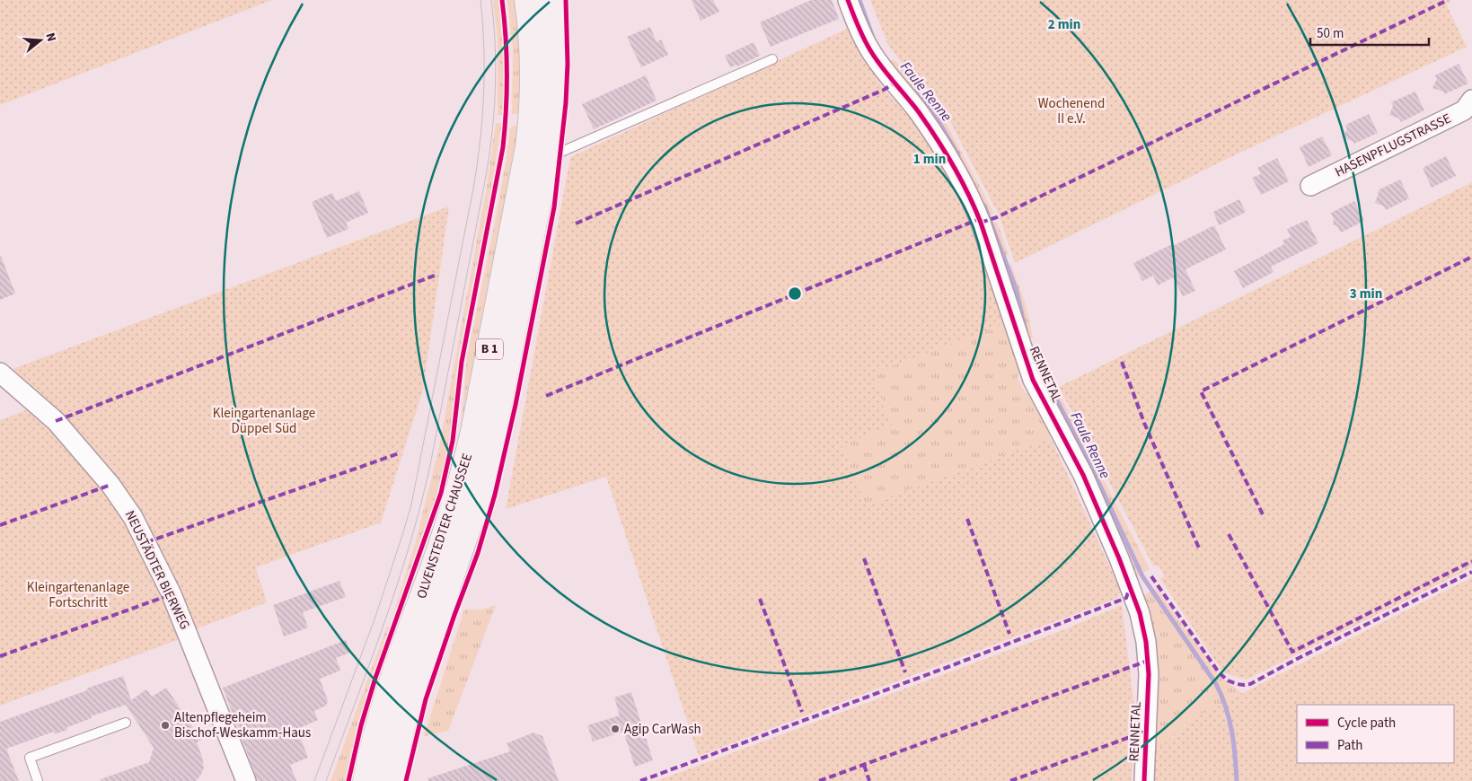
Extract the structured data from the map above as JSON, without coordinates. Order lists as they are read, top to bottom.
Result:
{
  "streets": {
    "main road": ["B 1", "OLVENSTEDTER CHAUSSEE"],
    "street": ["HASENPFLUGSTRASSE", "RENNETAL", "NEUSTÄDTER BIERWEG"]
  },
  "water": ["Faule Renne"],
  "parks": ["Wochenend II e.V.", "Kleingartenanlage Düppel Süd", "Kleingartenanlage Fortschritt"],
  "places": ["Altenpflegeheim Bischof-Weskamm-Haus", "Agip CarWash"],
  "legend": ["Cycle path", "Path"],
  "scale_bar": "50 m",
  "north": "right",
  "rings": ["2 min", "1 min", "3 min"]
}
